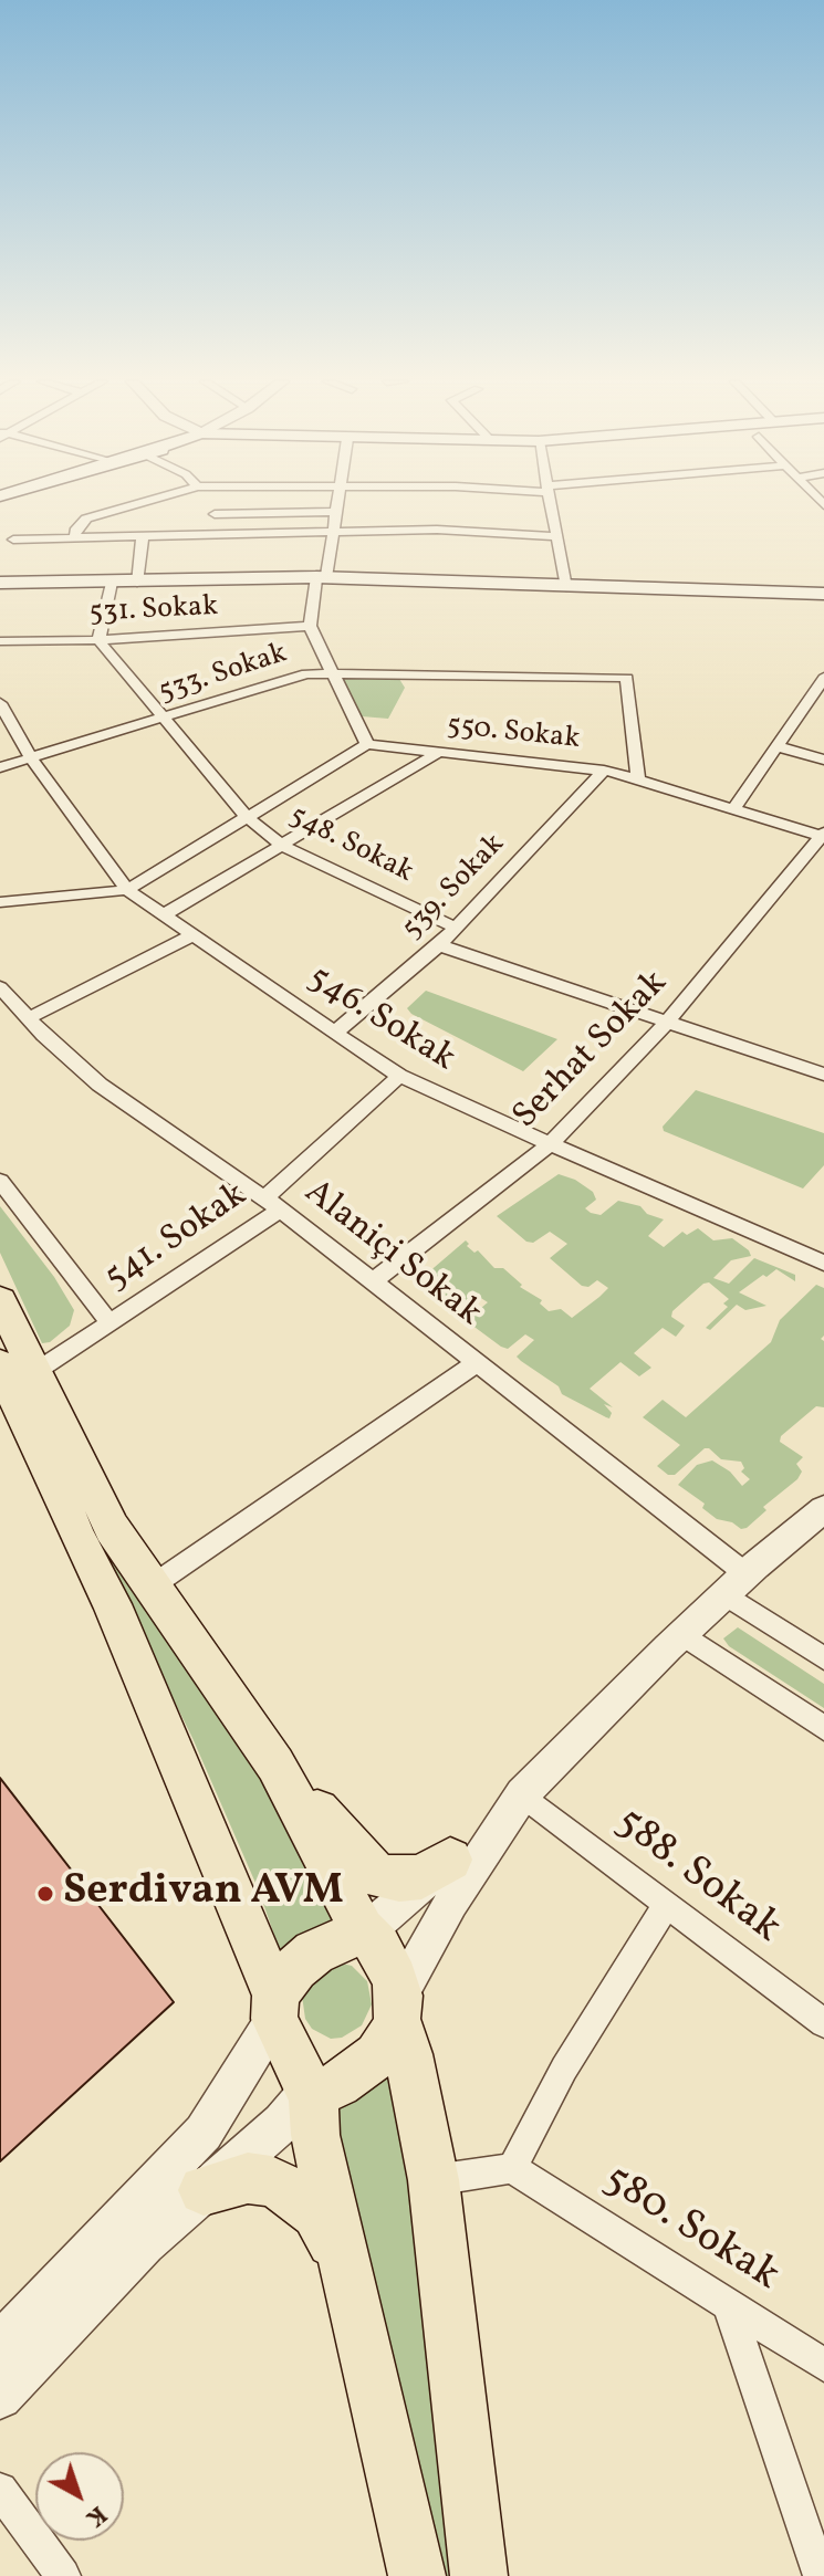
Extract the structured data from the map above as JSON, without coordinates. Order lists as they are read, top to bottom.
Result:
{
  "streets": {
    "street": [
      "531. Sokak",
      "533. Sokak",
      "550. Sokak",
      "548. Sokak",
      "539. Sokak",
      "546. Sokak",
      "Serhat Sokak",
      "541. Sokak",
      "Alaniçi Sokak",
      "588. Sokak",
      "580. Sokak"
    ]
  },
  "crossings": [
    ["531. Sokak", "548. Sokak"],
    ["533. Sokak", "550. Sokak"],
    ["533. Sokak", "548. Sokak"],
    ["533. Sokak", "546. Sokak"],
    ["550. Sokak", "539. Sokak"],
    ["550. Sokak", "Serhat Sokak"],
    ["548. Sokak", "539. Sokak"],
    ["539. Sokak", "546. Sokak"],
    ["546. Sokak", "Serhat Sokak"],
    ["546. Sokak", "541. Sokak"],
    ["Serhat Sokak", "Alaniçi Sokak"],
    ["541. Sokak", "Alaniçi Sokak"]
  ],
  "places": ["Serdivan AVM"],
  "north": "bottom right"
}
